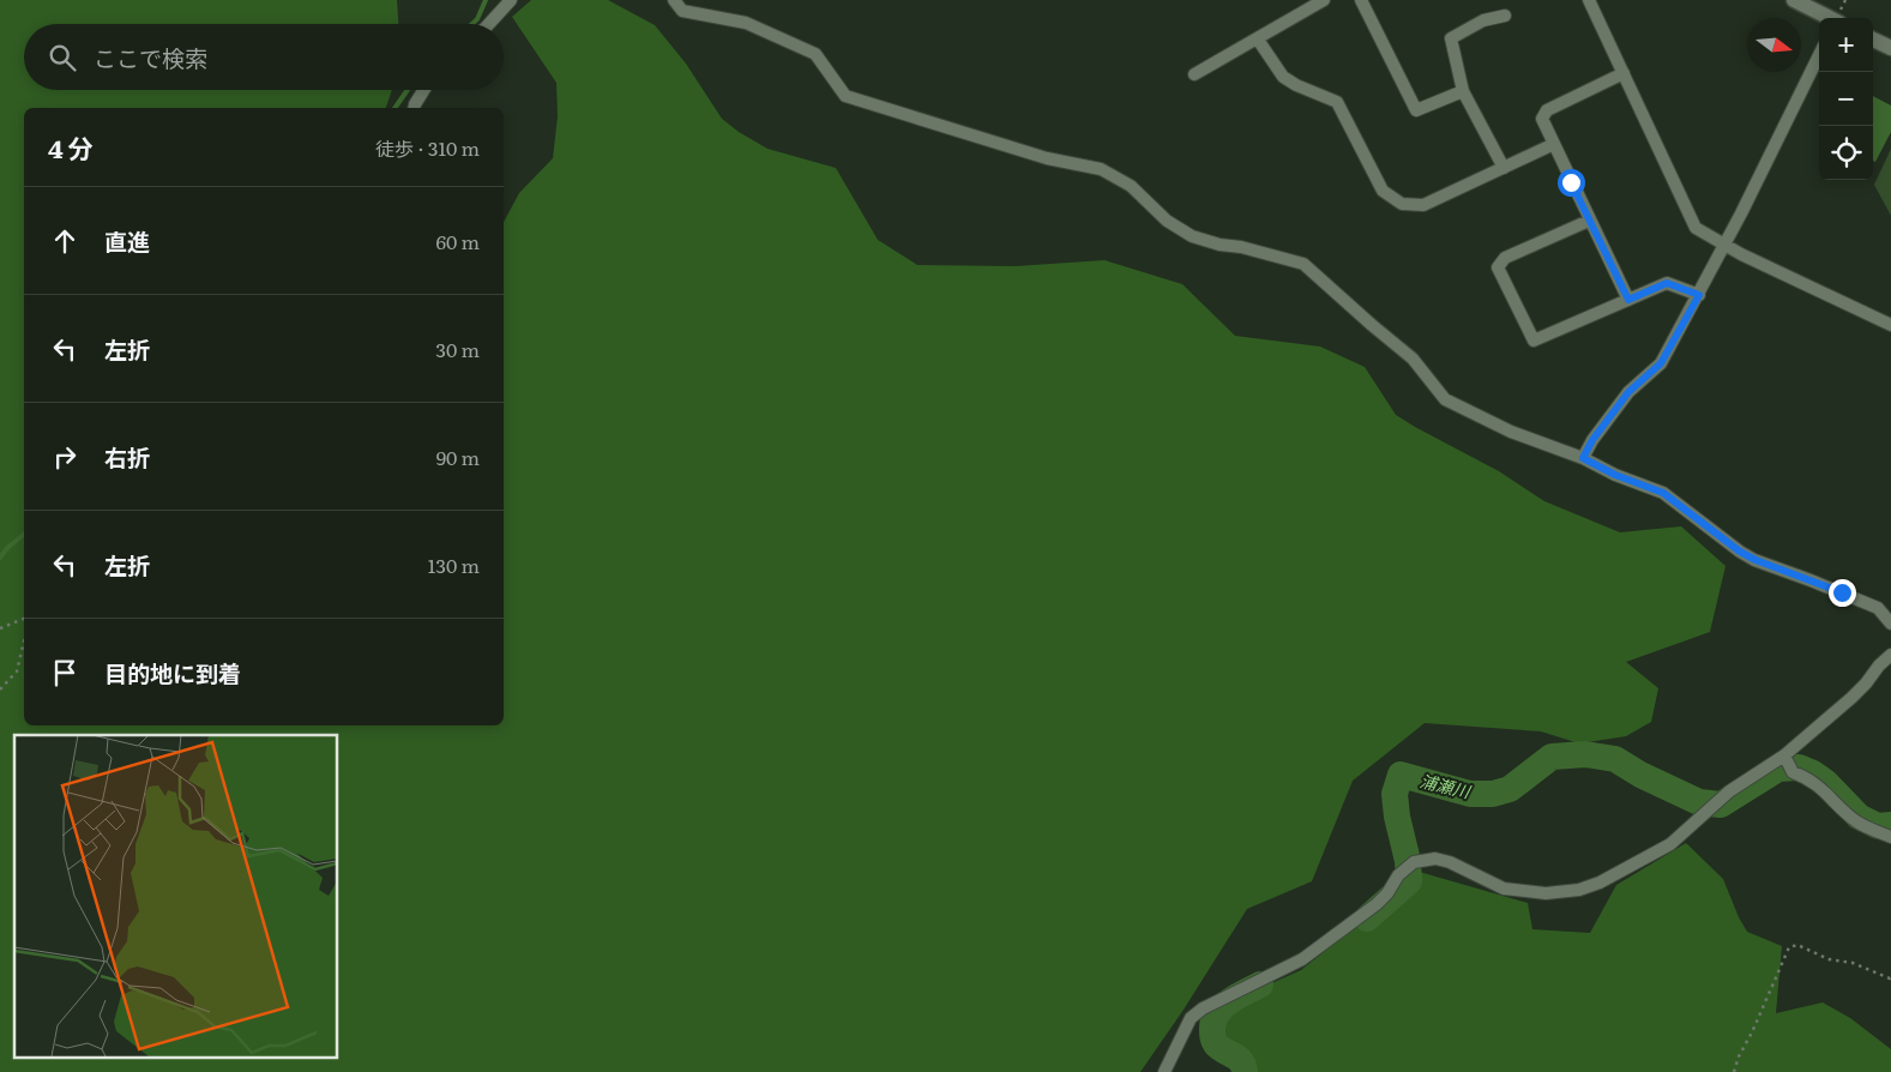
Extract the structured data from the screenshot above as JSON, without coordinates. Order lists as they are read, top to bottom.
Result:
{
  "water": ["浦瀬川"],
  "north": "right",
  "page": {
    "map_buttons": ["+", "−"],
    "search": "ここで検索",
    "heading": ["4 分", "徒歩 · 310 m"],
    "list": [
      ["直進", "60 m"],
      ["左折", "30 m"],
      ["右折", "90 m"],
      ["左折", "130 m"],
      "目的地に到着"
    ]
  }
}
